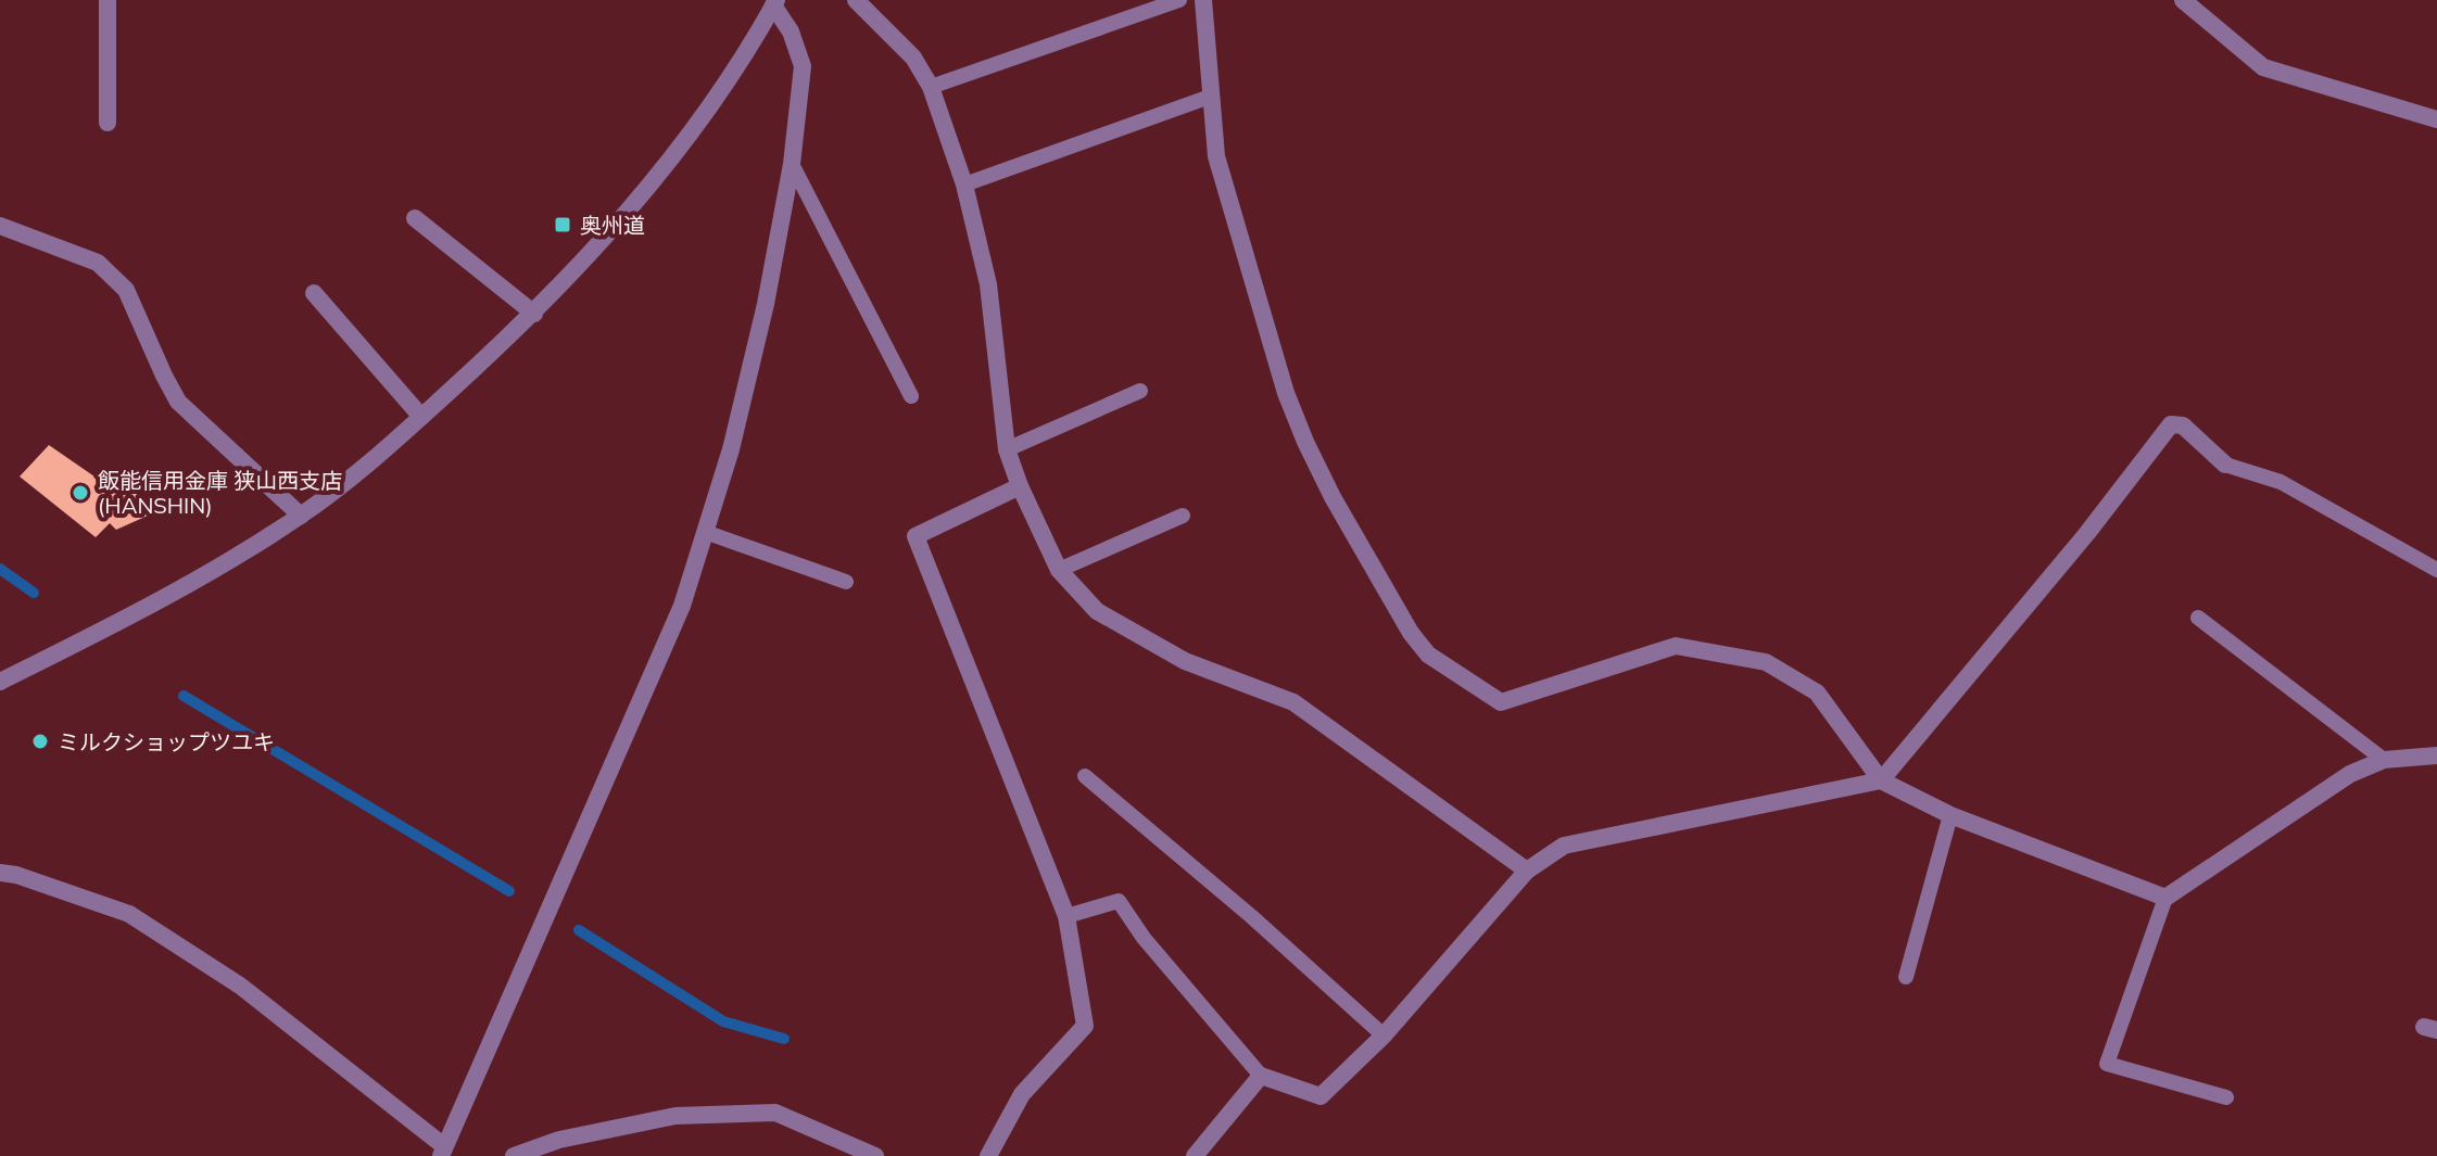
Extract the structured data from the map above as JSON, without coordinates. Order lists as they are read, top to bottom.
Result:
{
  "places": {
    "transit": ["奥州道"],
    "other": ["飯能信用金庫 狭山西支店 (HANSHIN)", "ミルクショップツユキ"]
  }
}
